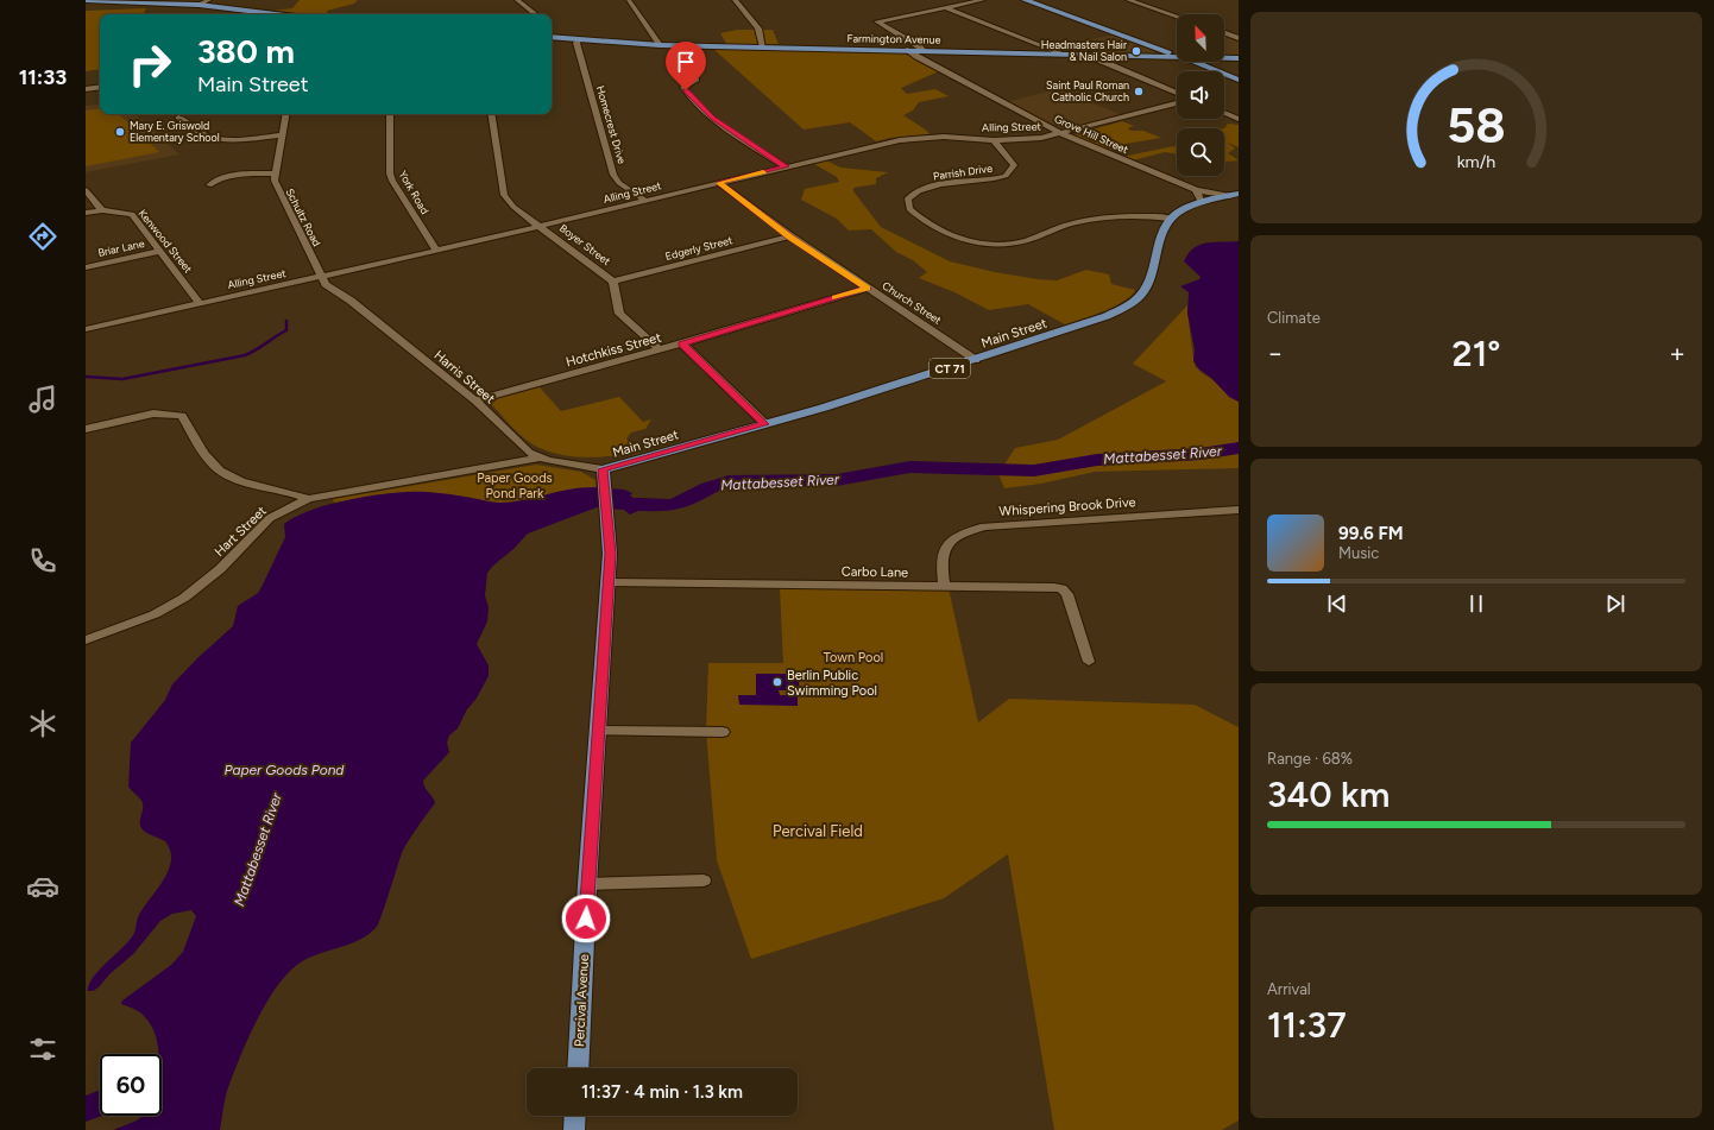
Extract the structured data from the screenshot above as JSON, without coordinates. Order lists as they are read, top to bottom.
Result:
{
  "streets": {
    "main road": [
      "Farmington Avenue",
      "Main Street",
      "CT 71",
      "Percival Avenue"
    ],
    "street": [
      "Homecrest Drive",
      "Alling Street",
      "Grove Hill Street",
      "Parrish Drive",
      "York Road",
      "Schultz Road",
      "Kenwood Street",
      "Boyer Street",
      "Briar Lane",
      "Edgerly Street",
      "Church Street",
      "Hotchkiss Street",
      "Harris Street",
      "Whispering Brook Drive",
      "Hart Street",
      "Carbo Lane"
    ]
  },
  "crossings": [
    ["Farmington Avenue", "Homecrest Drive"],
    ["Farmington Avenue", "Grove Hill Street"],
    ["Homecrest Drive", "Alling Street"],
    ["Alling Street", "Grove Hill Street"],
    ["Alling Street", "Parrish Drive"],
    ["Alling Street", "York Road"],
    ["Alling Street", "Schultz Road"],
    ["Alling Street", "Kenwood Street"],
    ["Alling Street", "Boyer Street"],
    ["Alling Street", "Church Street"],
    ["Alling Street", "Harris Street"],
    ["Parrish Drive", "Main Street"],
    ["Schultz Road", "Harris Street"],
    ["Kenwood Street", "Briar Lane"],
    ["Boyer Street", "Edgerly Street"],
    ["Boyer Street", "Hotchkiss Street"],
    ["Edgerly Street", "Church Street"],
    ["Church Street", "Main Street"],
    ["Church Street", "Hotchkiss Street"],
    ["Main Street", "Harris Street"],
    ["Main Street", "Percival Avenue"],
    ["Hotchkiss Street", "Harris Street"],
    ["Harris Street", "Hart Street"],
    ["Harris Street", "Percival Avenue"],
    ["Whispering Brook Drive", "Carbo Lane"],
    ["Carbo Lane", "Percival Avenue"]
  ],
  "water": ["Mattabesset River", "Paper Goods Pond"],
  "parks": ["Paper Goods Pond Park", "Town Pool", "Percival Field"],
  "places": [
    "Headmasters Hair & Nail Salon",
    "Saint Paul Roman Catholic Church",
    "Mary E. Griswold Elementary School",
    "Berlin Public Swimming Pool"
  ],
  "north": "top left",
  "page": {
    "tabs": "11:33",
    "turn": ["380 m", "Main Street"],
    "tile": [
      "Climate",
      ["Range · 68%", "340 km"],
      ["Arrival", "11:37"]
    ],
    "heat": ["−", "21°", "+"],
    "song": ["99.6 FM", "Music"],
    "limit": "60",
    "trip": "11:37 · 4 min · 1.3 km",
    "gauge": ["58", "km/h"]
  }
}
